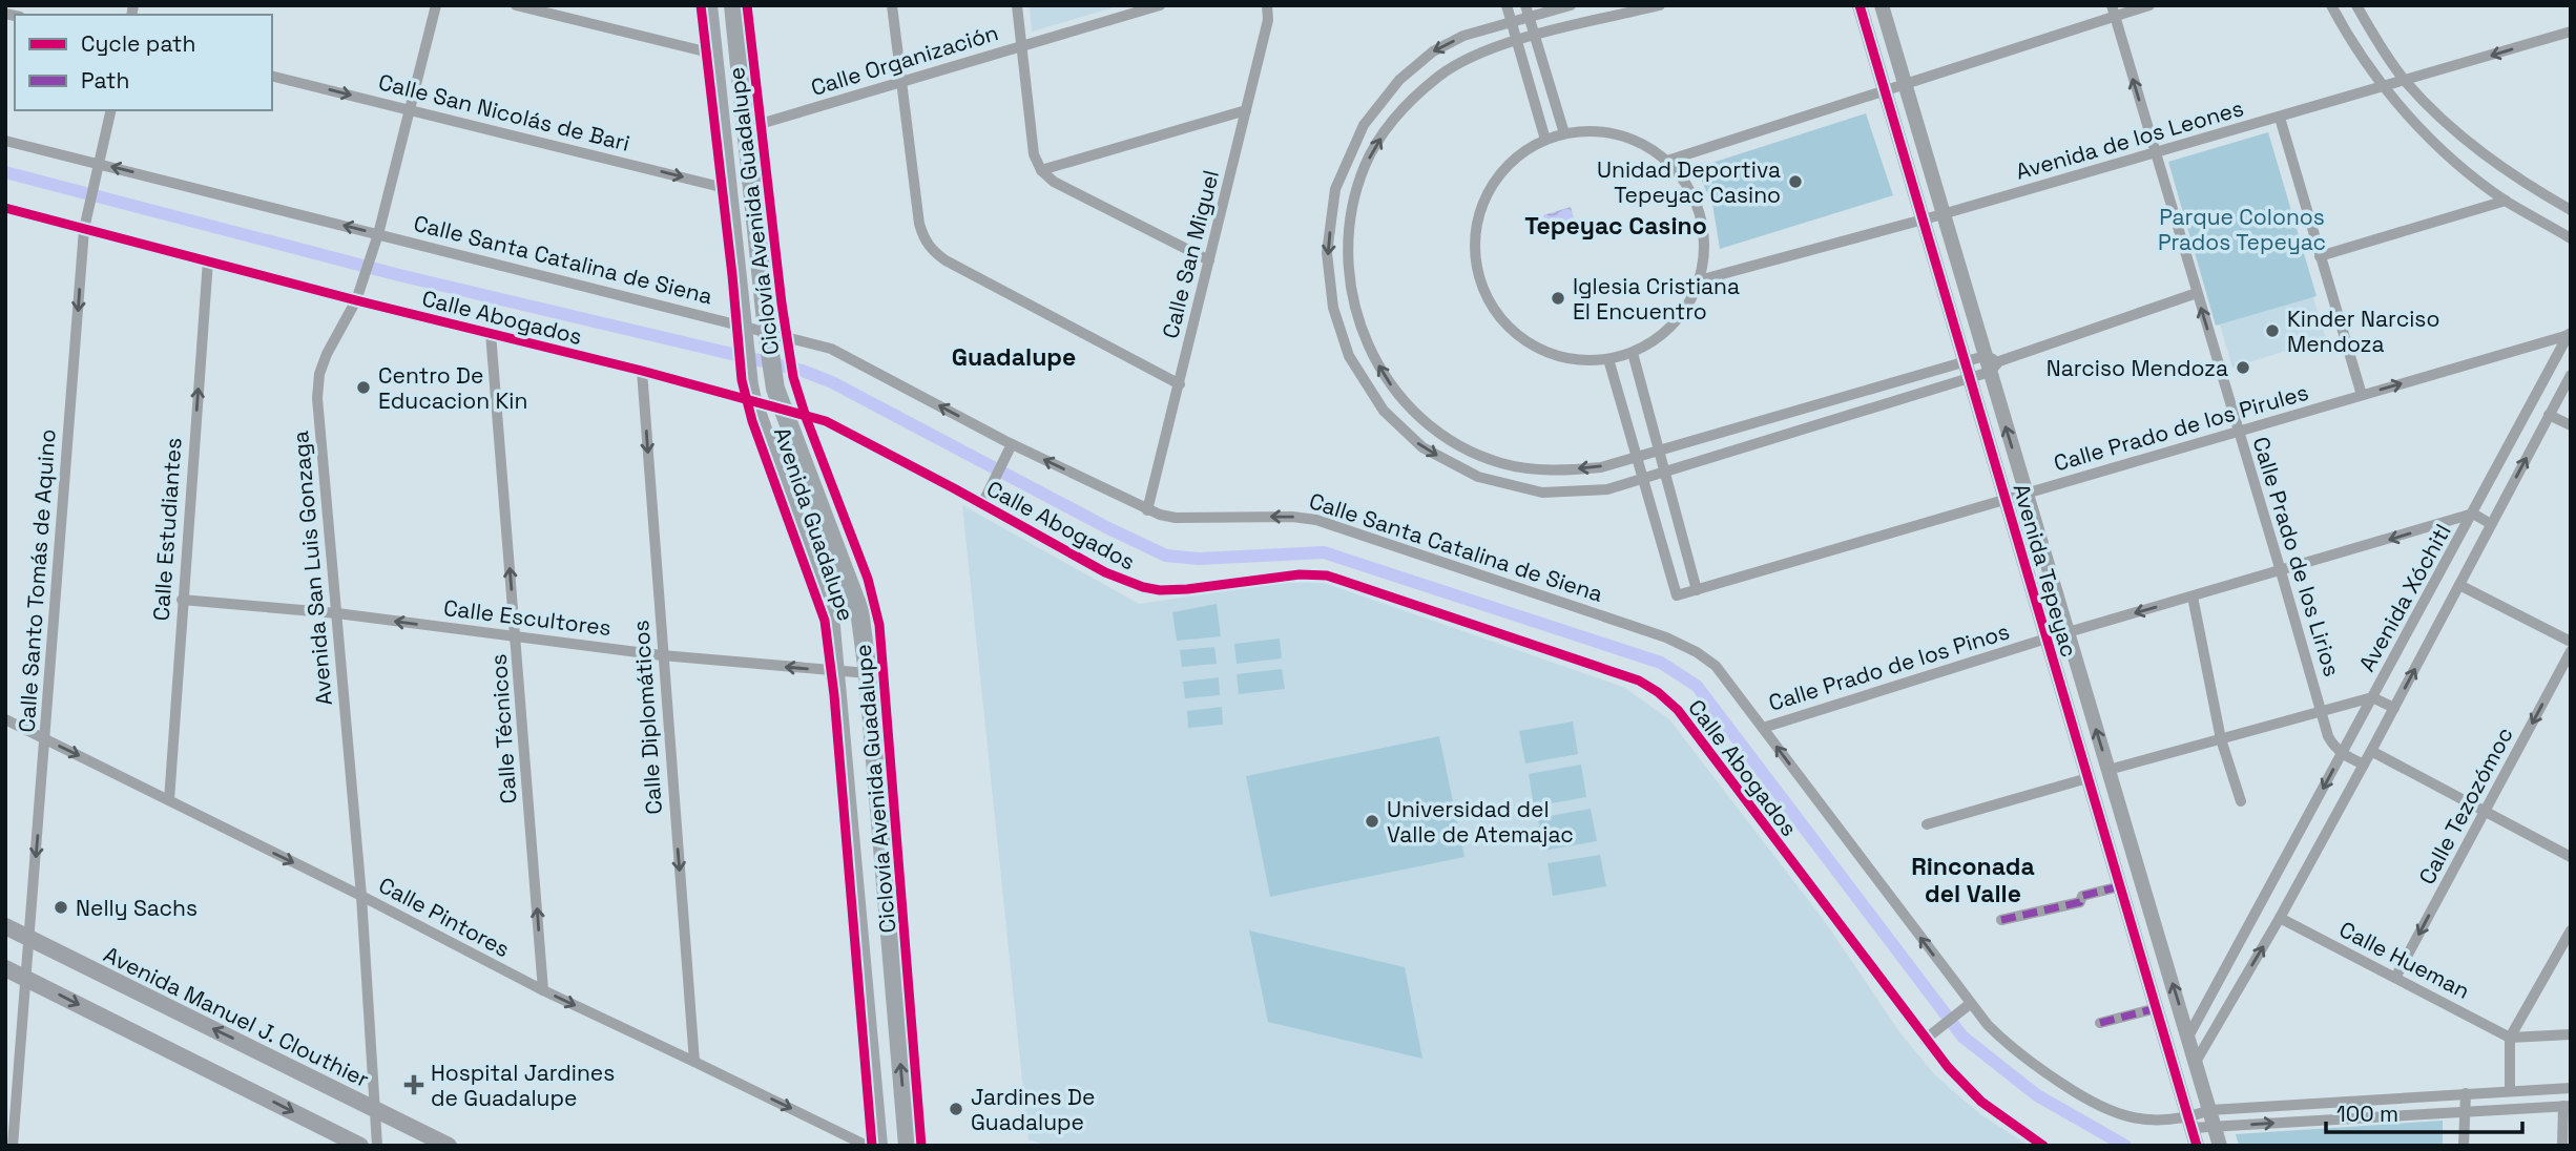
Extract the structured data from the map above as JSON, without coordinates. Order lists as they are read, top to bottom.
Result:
{
  "streets": {
    "main road": ["Avenida Guadalupe", "Avenida Manuel J. Clouthier"],
    "street": [
      "Calle Organización",
      "Calle San Nicolás de Bari",
      "Avenida de los Leones",
      "Calle San Miguel",
      "Calle Santa Catalina de Siena",
      "Calle Abogados",
      "Calle Prado de los Pirules",
      "Calle Estudiantes",
      "Calle Prado de los Lirios",
      "Avenida San Luis Gonzaga",
      "Avenida Tepeyac",
      "Calle Santo Tomás de Aquino",
      "Avenida Xóchitl",
      "Calle Escultores",
      "Calle Prado de los Pinos",
      "Calle Diplomáticos",
      "Calle Técnicos",
      "Calle Tezozómoc",
      "Calle Pintores",
      "Calle Hueman"
    ],
    "cycle path": ["Ciclovía Avenida Guadalupe"]
  },
  "crossings": [
    ["Calle Organización", "Avenida Guadalupe"],
    ["Calle San Nicolás de Bari", "Avenida Guadalupe"],
    ["Calle San Nicolás de Bari", "Avenida San Luis Gonzaga"],
    ["Avenida de los Leones", "Calle Prado de los Lirios"],
    ["Avenida de los Leones", "Avenida Tepeyac"],
    ["Calle San Miguel", "Calle Santa Catalina de Siena"],
    ["Calle Santa Catalina de Siena", "Avenida Guadalupe"],
    ["Calle Santa Catalina de Siena", "Avenida San Luis Gonzaga"],
    ["Calle Santa Catalina de Siena", "Avenida Tepeyac"],
    ["Calle Santa Catalina de Siena", "Calle Santo Tomás de Aquino"],
    ["Calle Santa Catalina de Siena", "Calle Prado de los Pinos"],
    ["Calle Abogados", "Avenida Guadalupe"],
    ["Calle Abogados", "Calle Estudiantes"],
    ["Calle Abogados", "Avenida San Luis Gonzaga"],
    ["Calle Abogados", "Calle Santo Tomás de Aquino"],
    ["Calle Abogados", "Calle Diplomáticos"],
    ["Calle Abogados", "Calle Técnicos"],
    ["Calle Prado de los Pirules", "Calle Prado de los Lirios"],
    ["Calle Prado de los Pirules", "Avenida Tepeyac"],
    ["Calle Prado de los Pirules", "Avenida Xóchitl"],
    ["Avenida Guadalupe", "Calle Escultores"],
    ["Calle Estudiantes", "Calle Escultores"],
    ["Calle Estudiantes", "Calle Pintores"],
    ["Calle Prado de los Lirios", "Avenida Xóchitl"],
    ["Calle Prado de los Lirios", "Calle Prado de los Pinos"],
    ["Avenida San Luis Gonzaga", "Calle Escultores"],
    ["Avenida San Luis Gonzaga", "Calle Pintores"],
    ["Avenida San Luis Gonzaga", "Avenida Manuel J. Clouthier"],
    ["Avenida Tepeyac", "Avenida Xóchitl"],
    ["Avenida Tepeyac", "Calle Prado de los Pinos"],
    ["Calle Santo Tomás de Aquino", "Calle Pintores"],
    ["Calle Santo Tomás de Aquino", "Avenida Manuel J. Clouthier"],
    ["Avenida Xóchitl", "Calle Prado de los Pinos"],
    ["Avenida Xóchitl", "Calle Hueman"],
    ["Calle Escultores", "Calle Diplomáticos"],
    ["Calle Escultores", "Calle Técnicos"],
    ["Calle Diplomáticos", "Calle Pintores"],
    ["Calle Técnicos", "Calle Pintores"],
    ["Calle Tezozómoc", "Calle Hueman"]
  ],
  "one_way": [
    "Calle San Nicolás de Bari",
    "Calle Santa Catalina de Siena",
    "Calle Estudiantes",
    "Calle Prado de los Lirios",
    "Calle Santo Tomás de Aquino",
    "Calle Escultores",
    "Calle Prado de los Pinos",
    "Calle Diplomáticos",
    "Calle Técnicos",
    "Calle Tezozómoc",
    "Calle Pintores"
  ],
  "districts": ["Tepeyac Casino", "Guadalupe", "Rinconada del Valle"],
  "parks": ["Parque Colonos Prados Tepeyac"],
  "places": {
    "other": [
      "Unidad Deportiva Tepeyac Casino",
      "Iglesia Cristiana El Encuentro",
      "Kinder Narciso Mendoza",
      "Narciso Mendoza",
      "Centro De Educacion Kin",
      "Universidad del Valle de Atemajac",
      "Nelly Sachs",
      "Jardines De Guadalupe"
    ],
    "health": ["Hospital Jardines de Guadalupe"]
  },
  "legend": ["Cycle path", "Path"],
  "scale_bar": "100 m"
}
